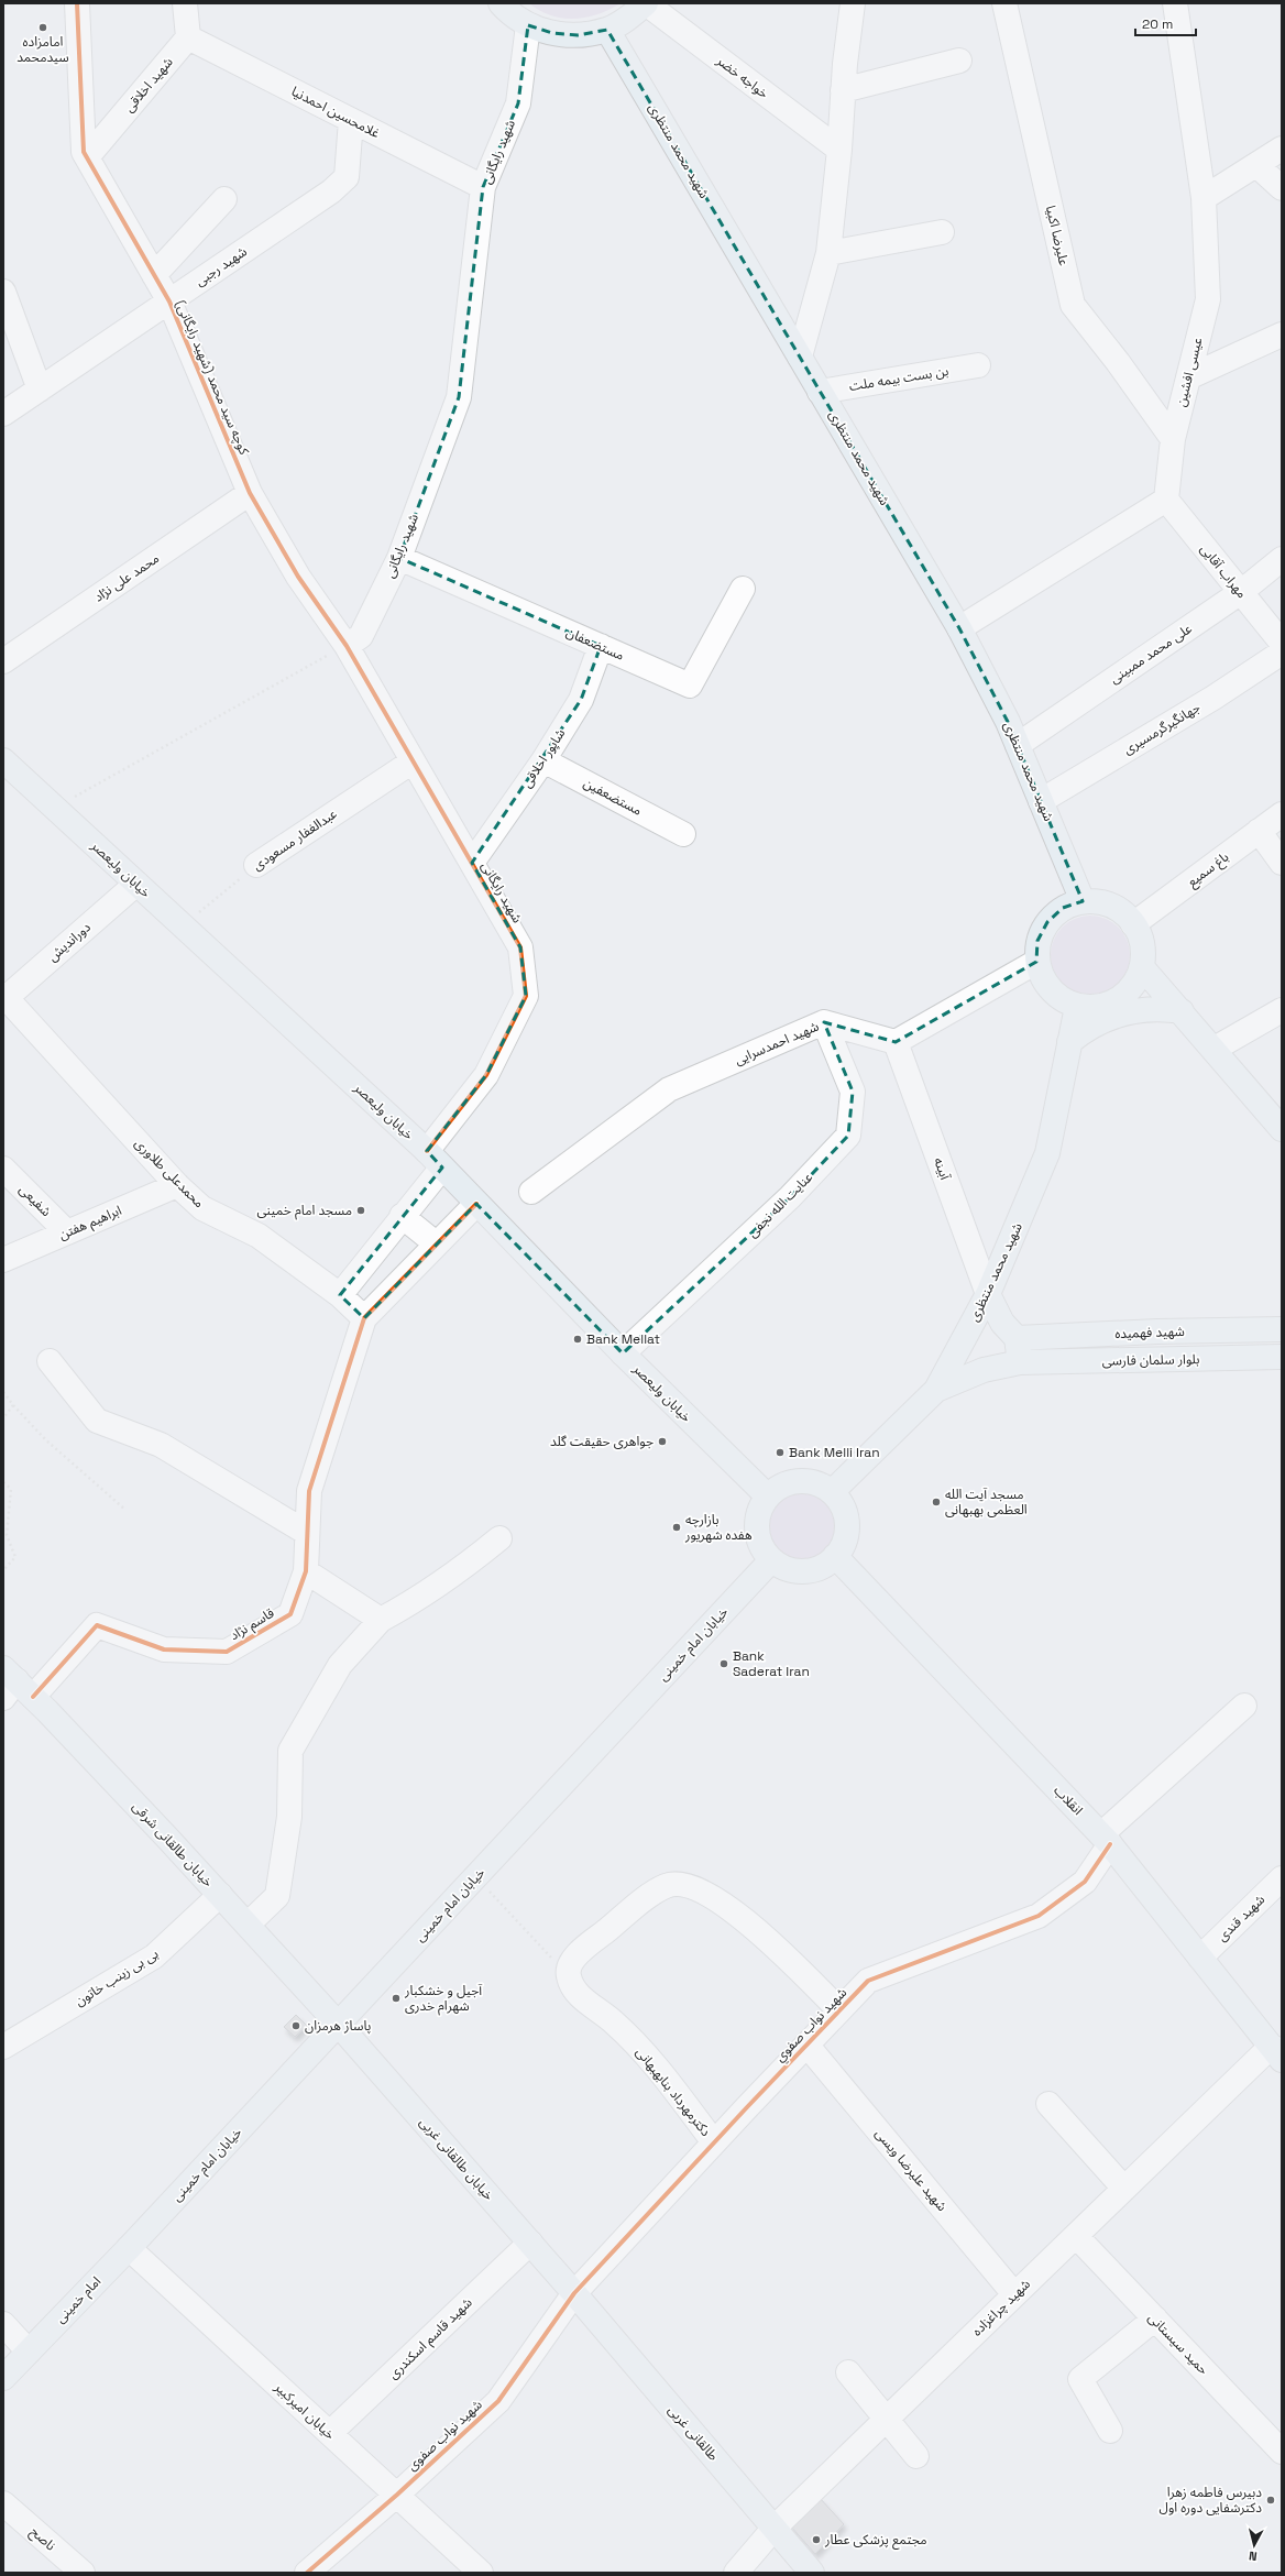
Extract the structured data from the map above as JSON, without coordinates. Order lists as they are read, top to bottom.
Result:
{
  "streets": {
    "main road": [
      "شهید محمد منتظری",
      "خیابان ولیعصر",
      "شهید فهمیده",
      "بلوار سلمان فارسی",
      "خیابان امام خمینی",
      "انقلاب",
      "خیابان طالقانی شرقی",
      "خیابان طالقانی غربی",
      "امام خمینی",
      "طالقانی غربی"
    ],
    "street": [
      "خواجه خضر",
      "شهید اخلاقی",
      "غلامحسین احمدنیا",
      "شهید رایگانی",
      "علیرضا اکبیا",
      "شهید رجبی",
      "عیسی افشین",
      "کوچه سید محمد (شهید رایگانی)",
      "بن بست بیمه ملت",
      "مهراب آقایی",
      "محمد علی نژاد",
      "مستضعفان",
      "علی محمد ممبینی",
      "جهانگیرگرمسیری",
      "شاپور اخلاقی",
      "مستضعفین",
      "عبدالغفار مسعودی",
      "باغ سمیع",
      "دوراندیش",
      "شهید احمدسرایی",
      "آبینه",
      "محمدعلی طلاوری",
      "شفیعی",
      "عنایت الله نجفی",
      "ابراهیم هفتن",
      "قاسم نژاد",
      "شهید قندی",
      "بی بی زینب خاتون",
      "شهید نواب صفوي",
      "دکترمهرداد بنابهبهانی",
      "شهید علیرضا ویسی",
      "شهید چراغزاده",
      "شهید قاسم اسکندری",
      "حمید سیستانی",
      "خیابان امیرکبیر",
      "شهید نواب صفوی",
      "ناصح"
    ]
  },
  "crossings": [
    ["شهید اخلاقی", "غلامحسین احمدنیا"],
    ["شهید اخلاقی", "کوچه سید محمد (شهید رایگانی)"],
    ["غلامحسین احمدنیا", "شهید رایگانی"],
    ["غلامحسین احمدنیا", "شهید رجبی"],
    ["شهید محمد منتظری", "بن بست بیمه ملت"],
    ["شهید محمد منتظری", "علی محمد ممبینی"],
    ["شهید محمد منتظری", "جهانگیرگرمسیری"],
    ["شهید محمد منتظری", "خیابان ولیعصر"],
    ["شهید محمد منتظری", "باغ سمیع"],
    ["شهید محمد منتظری", "آبینه"],
    ["شهید محمد منتظری", "بلوار سلمان فارسی"],
    ["شهید محمد منتظری", "خیابان امام خمینی"],
    ["شهید محمد منتظری", "انقلاب"],
    ["شهید رایگانی", "کوچه سید محمد (شهید رایگانی)"],
    ["شهید رایگانی", "مستضعفان"],
    ["شهید رایگانی", "شاپور اخلاقی"],
    ["شهید رایگانی", "عبدالغفار مسعودی"],
    ["شهید رایگانی", "خیابان ولیعصر"],
    ["شهید رایگانی", "محمدعلی طلاوری"],
    ["علیرضا اکبیا", "عیسی افشین"],
    ["شهید رجبی", "کوچه سید محمد (شهید رایگانی)"],
    ["عیسی افشین", "مهراب آقایی"],
    ["کوچه سید محمد (شهید رایگانی)", "محمد علی نژاد"],
    ["مهراب آقایی", "علی محمد ممبینی"],
    ["مستضعفان", "شاپور اخلاقی"],
    ["شاپور اخلاقی", "مستضعفین"],
    ["عبدالغفار مسعودی", "خیابان ولیعصر"],
    ["خیابان ولیعصر", "دوراندیش"],
    ["خیابان ولیعصر", "عنایت الله نجفی"],
    ["خیابان ولیعصر", "خیابان امام خمینی"],
    ["خیابان ولیعصر", "انقلاب"],
    ["دوراندیش", "محمدعلی طلاوری"],
    ["شهید احمدسرایی", "آبینه"],
    ["شهید احمدسرایی", "عنایت الله نجفی"],
    ["محمدعلی طلاوری", "ابراهیم هفتن"],
    ["محمدعلی طلاوری", "قاسم نژاد"],
    ["شفیعی", "ابراهیم هفتن"],
    ["قاسم نژاد", "خیابان طالقانی شرقی"],
    ["خیابان امام خمینی", "انقلاب"],
    ["خیابان امام خمینی", "خیابان طالقانی شرقی"],
    ["خیابان امام خمینی", "خیابان طالقانی غربی"],
    ["خیابان امام خمینی", "امام خمینی"],
    ["خیابان امام خمینی", "خیابان امیرکبیر"],
    ["انقلاب", "شهید قندی"],
    ["انقلاب", "شهید نواب صفوي"],
    ["انقلاب", "شهید چراغزاده"],
    ["خیابان طالقانی شرقی", "بی بی زینب خاتون"],
    ["خیابان طالقانی شرقی", "خیابان طالقانی غربی"],
    ["شهید نواب صفوي", "دکترمهرداد بنابهبهانی"],
    ["شهید نواب صفوي", "خیابان طالقانی غربی"],
    ["شهید نواب صفوي", "شهید علیرضا ویسی"],
    ["شهید نواب صفوي", "طالقانی غربی"],
    ["شهید نواب صفوي", "شهید نواب صفوی"],
    ["خیابان طالقانی غربی", "شهید قاسم اسکندری"],
    ["خیابان طالقانی غربی", "طالقانی غربی"],
    ["خیابان طالقانی غربی", "شهید نواب صفوی"],
    ["شهید علیرضا ویسی", "شهید چراغزاده"],
    ["امام خمینی", "خیابان امیرکبیر"],
    ["شهید چراغزاده", "حمید سیستانی"],
    ["شهید چراغزاده", "طالقانی غربی"],
    ["شهید قاسم اسکندری", "خیابان امیرکبیر"],
    ["خیابان امیرکبیر", "شهید نواب صفوی"],
    ["طالقانی غربی", "شهید نواب صفوی"]
  ],
  "places": [
    "امامزاده سیدمحمد",
    "مسجد امام خمینی",
    "Bank Mellat",
    "جواهری حقیقت گلد",
    "Bank Melli Iran",
    "مسجد آیت الله العظمی بهبهانی",
    "بازارچه هفده شهریور",
    "Bank Saderat Iran",
    "آجیل و خشکبار شهرام خدری",
    "پاساژ هرمزان",
    "دبیرس فاطمه زهرا دکترشفایی دوره اول",
    "مجتمع پزشکی عطار"
  ],
  "scale_bar": "20 m",
  "north": "bottom"
}
